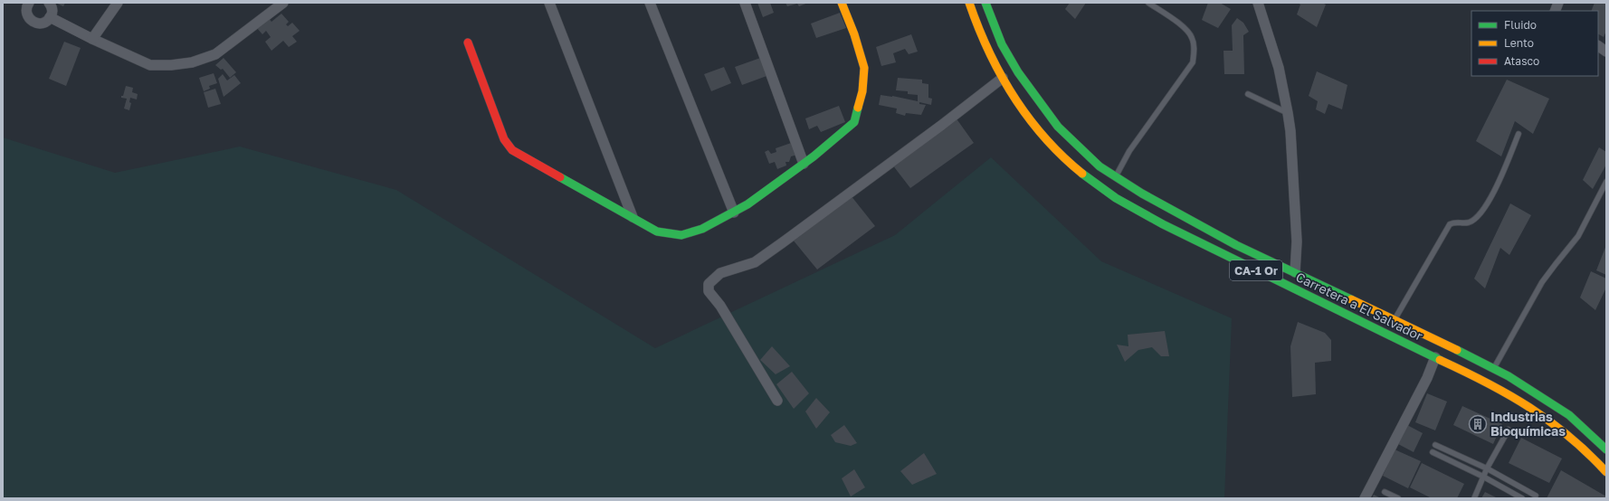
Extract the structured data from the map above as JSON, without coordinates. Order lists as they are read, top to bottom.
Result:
{
  "streets": {
    "main road": ["CA-1 Or", "Carretera a El Salvador"]
  },
  "places": {
    "building": ["Industrias Bioquímicas"]
  },
  "legend": ["Fluido", "Lento", "Atasco"]
}
